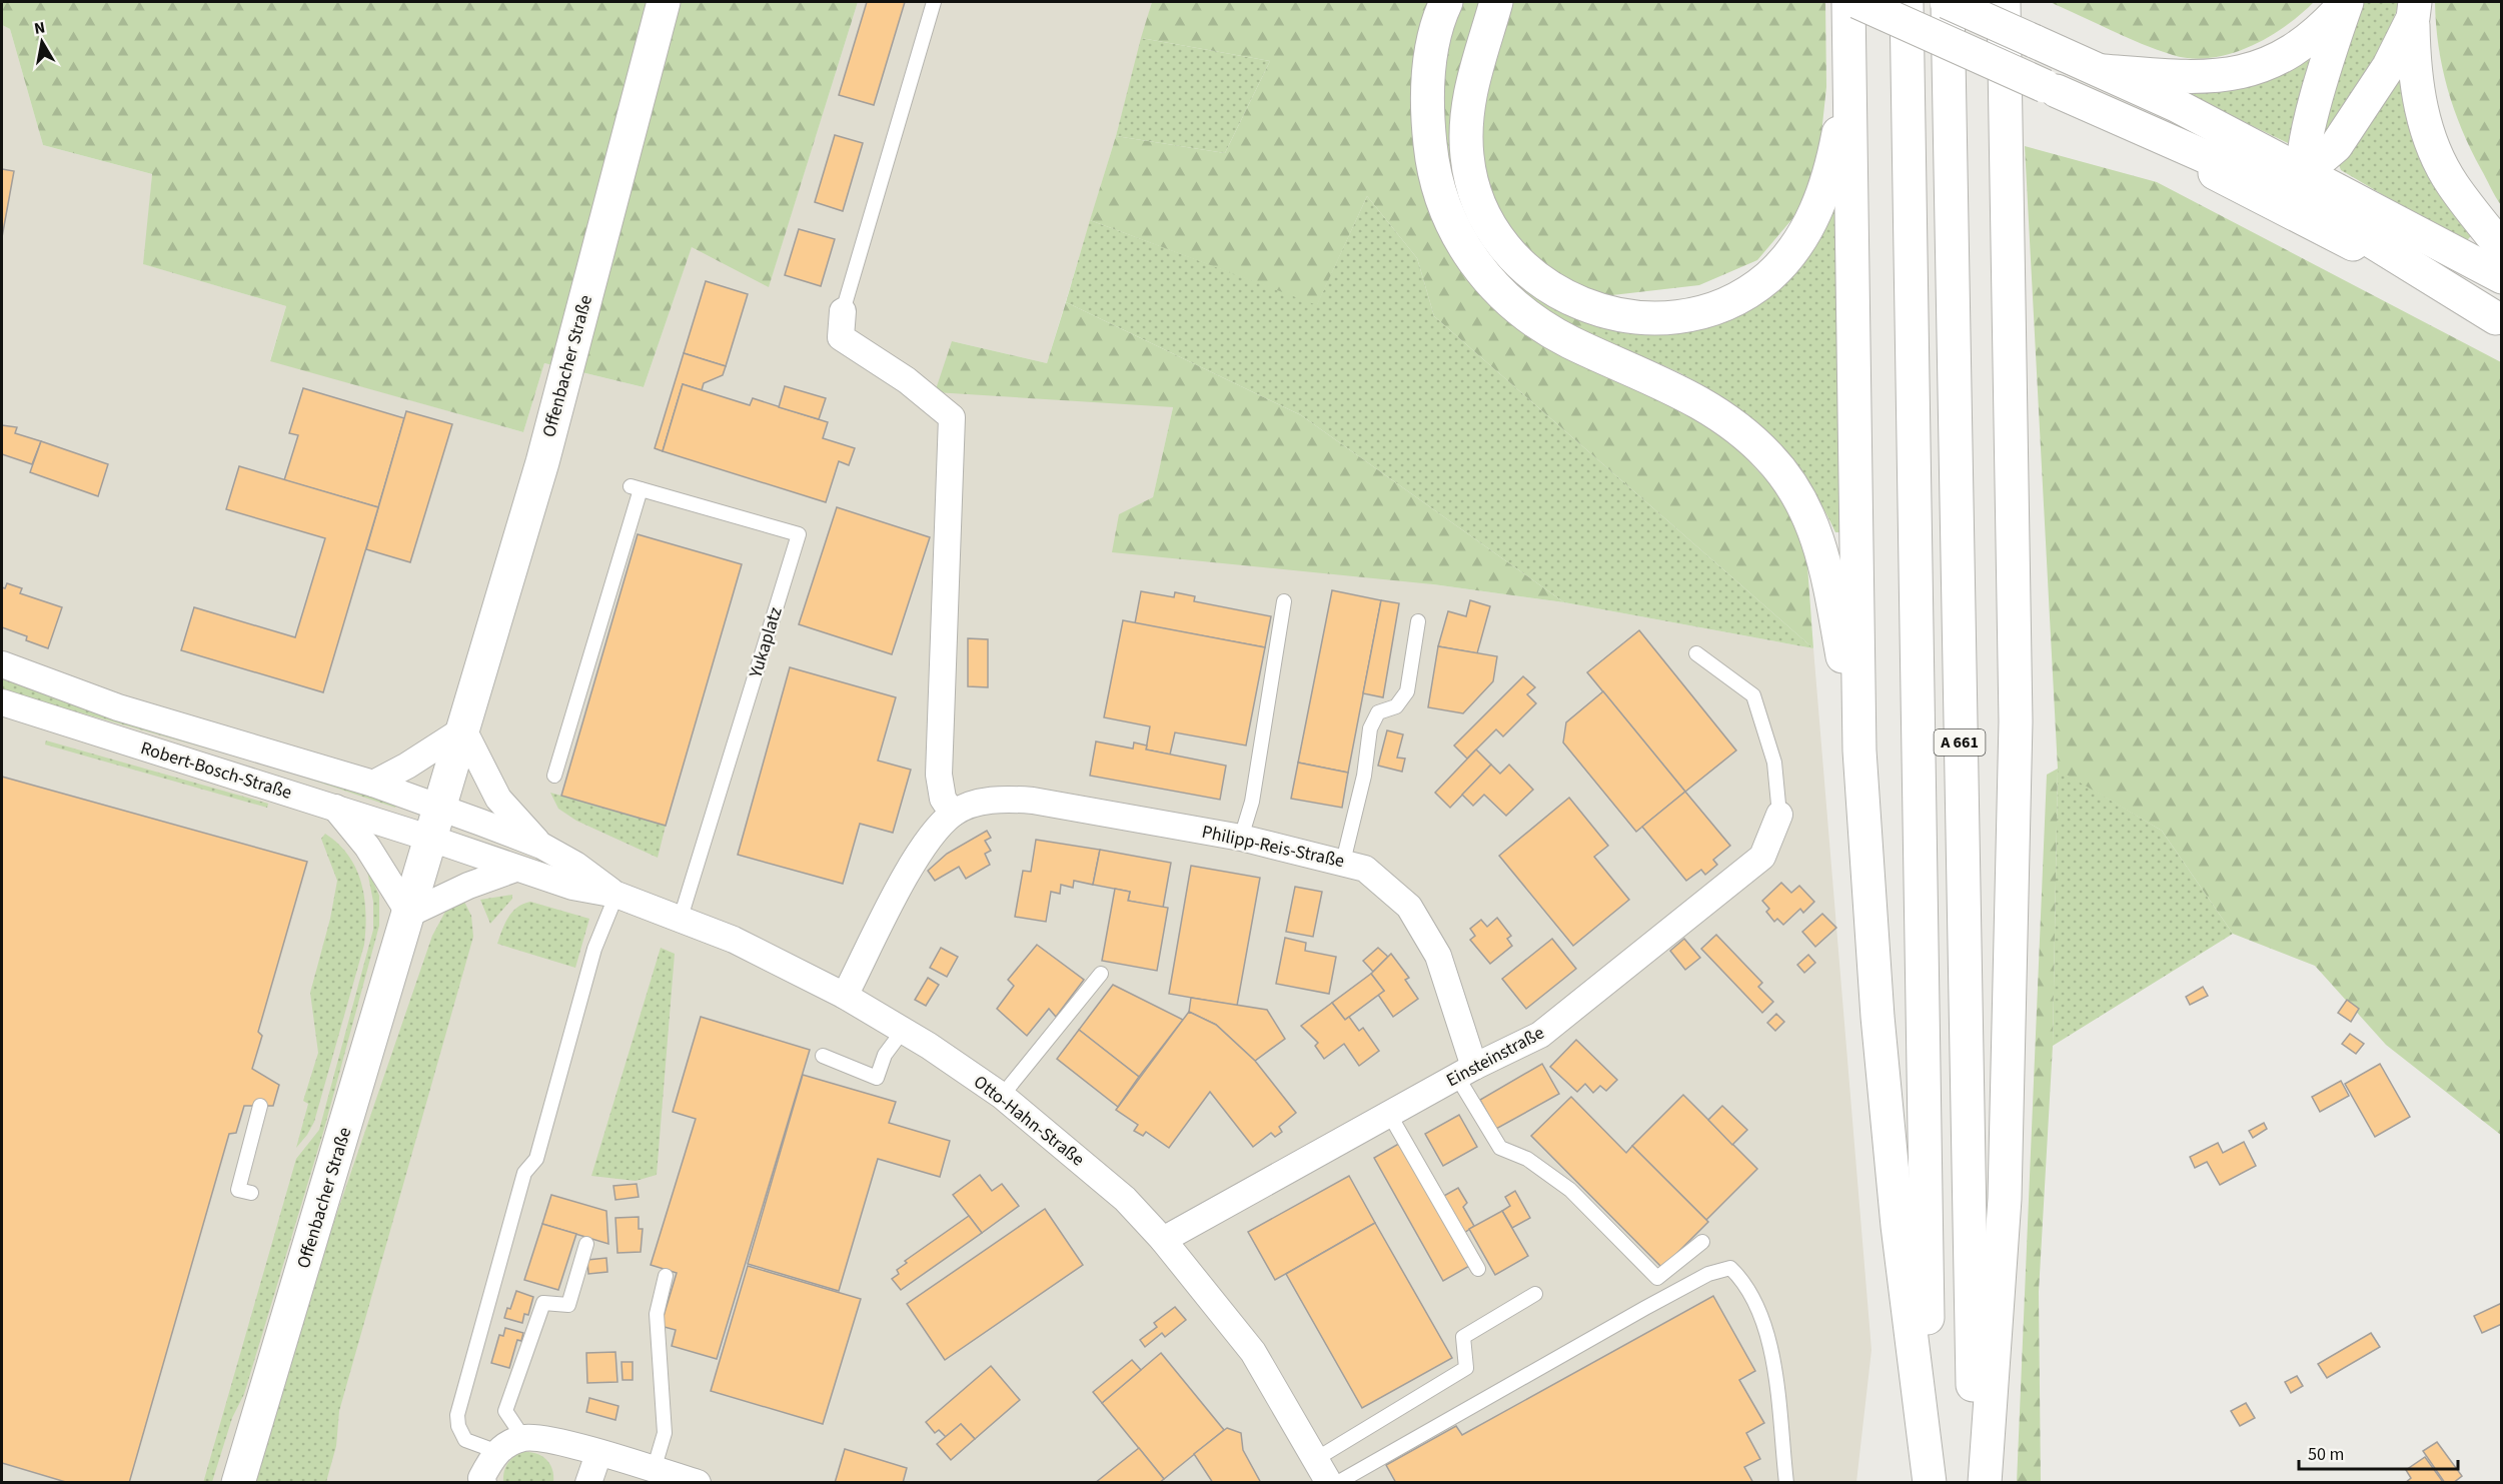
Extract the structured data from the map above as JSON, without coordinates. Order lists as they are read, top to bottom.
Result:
{
  "streets": {
    "main road": ["Offenbacher Straße", "A 661"],
    "street": [
      "Robert-Bosch-Straße",
      "Philipp-Reis-Straße",
      "Einsteinstraße",
      "Otto-Hahn-Straße"
    ],
    "lane": ["Yukaplatz"]
  },
  "crossings": [
    ["Offenbacher Straße", "Robert-Bosch-Straße"],
    ["Offenbacher Straße", "Otto-Hahn-Straße"],
    ["Yukaplatz", "Otto-Hahn-Straße"],
    ["Robert-Bosch-Straße", "Otto-Hahn-Straße"],
    ["Philipp-Reis-Straße", "Einsteinstraße"],
    ["Einsteinstraße", "Otto-Hahn-Straße"]
  ],
  "scale_bar": "50 m",
  "north": "top"
}
